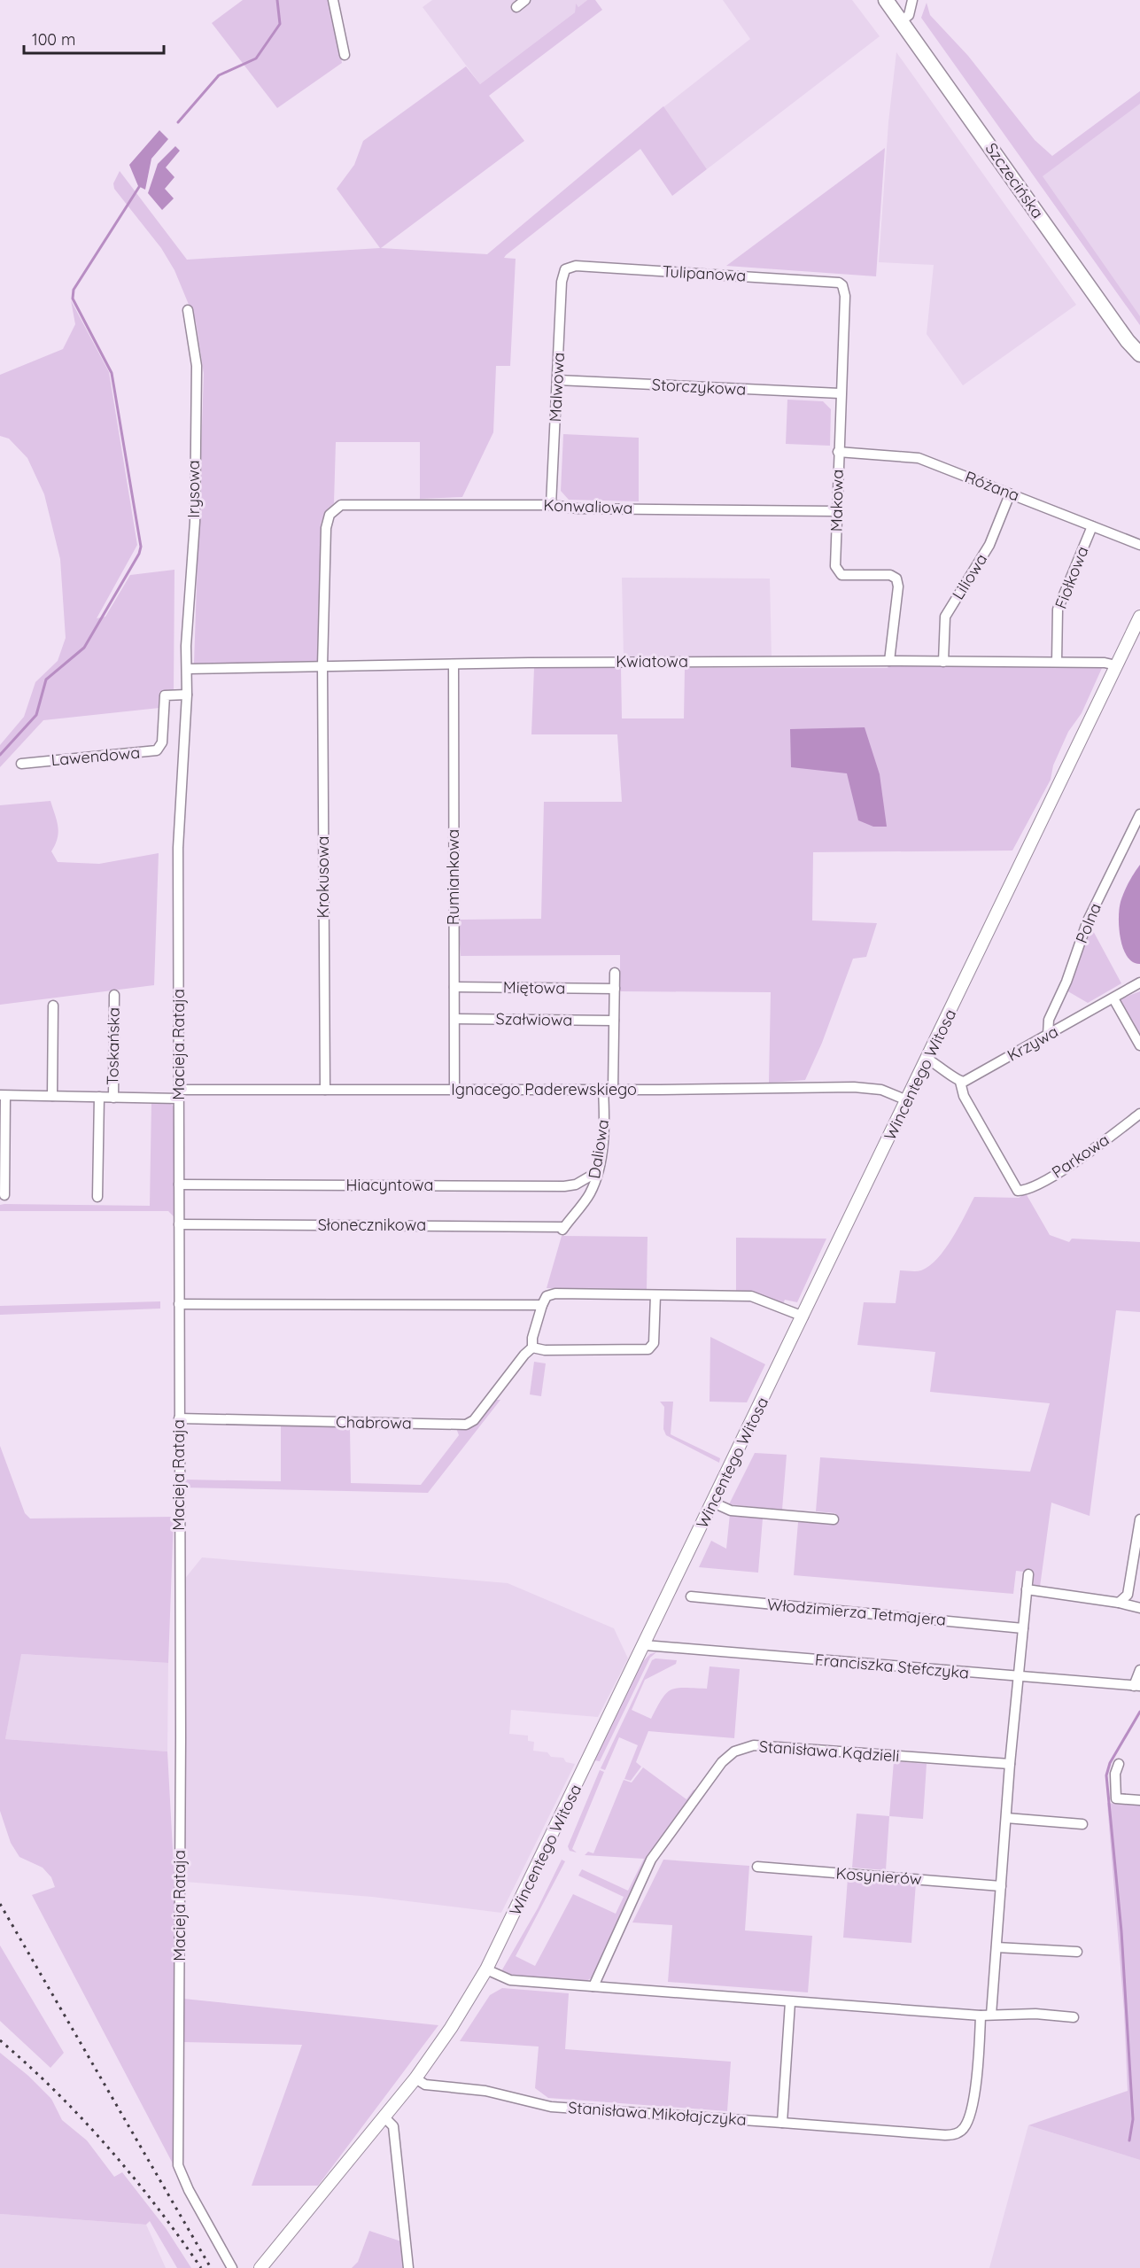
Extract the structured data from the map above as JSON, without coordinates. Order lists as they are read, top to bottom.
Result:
{
  "streets": {
    "main road": ["Szczecińska"],
    "street": [
      "Tulipanowa",
      "Malwowa",
      "Storczykowa",
      "Różana",
      "Irysowa",
      "Makowa",
      "Konwaliowa",
      "Liliowa",
      "Fiołkowa",
      "Kwiatowa",
      "Lawendowa",
      "Krokusowa",
      "Rumiankowa",
      "Polna",
      "Miętowa",
      "Szałwiowa",
      "Krzywa",
      "Macieja Rataja",
      "Toskańska",
      "Wincentego Witosa",
      "Ignacego Paderewskiego",
      "Daliowa",
      "Parkowa",
      "Hiacyntowa",
      "Słonecznikowa",
      "Chabrowa",
      "Włodzimierza Tetmajera",
      "Franciszka Stefczyka",
      "Stanisława Kądzieli",
      "Kosynierów",
      "Stanisława Mikołajczyka"
    ]
  },
  "crossings": [
    ["Tulipanowa", "Malwowa"],
    ["Tulipanowa", "Makowa"],
    ["Malwowa", "Storczykowa"],
    ["Malwowa", "Konwaliowa"],
    ["Storczykowa", "Makowa"],
    ["Różana", "Makowa"],
    ["Różana", "Liliowa"],
    ["Różana", "Fiołkowa"],
    ["Irysowa", "Kwiatowa"],
    ["Irysowa", "Macieja Rataja"],
    ["Makowa", "Konwaliowa"],
    ["Makowa", "Kwiatowa"],
    ["Konwaliowa", "Krokusowa"],
    ["Liliowa", "Kwiatowa"],
    ["Fiołkowa", "Kwiatowa"],
    ["Kwiatowa", "Krokusowa"],
    ["Kwiatowa", "Rumiankowa"],
    ["Kwiatowa", "Macieja Rataja"],
    ["Kwiatowa", "Wincentego Witosa"],
    ["Lawendowa", "Macieja Rataja"],
    ["Krokusowa", "Ignacego Paderewskiego"],
    ["Rumiankowa", "Miętowa"],
    ["Rumiankowa", "Szałwiowa"],
    ["Rumiankowa", "Ignacego Paderewskiego"],
    ["Polna", "Krzywa"],
    ["Miętowa", "Daliowa"],
    ["Szałwiowa", "Daliowa"],
    ["Krzywa", "Parkowa"],
    ["Macieja Rataja", "Toskańska"],
    ["Macieja Rataja", "Ignacego Paderewskiego"],
    ["Macieja Rataja", "Hiacyntowa"],
    ["Macieja Rataja", "Słonecznikowa"],
    ["Macieja Rataja", "Chabrowa"],
    ["Toskańska", "Ignacego Paderewskiego"],
    ["Wincentego Witosa", "Ignacego Paderewskiego"],
    ["Wincentego Witosa", "Franciszka Stefczyka"],
    ["Wincentego Witosa", "Stanisława Mikołajczyka"],
    ["Ignacego Paderewskiego", "Daliowa"],
    ["Daliowa", "Hiacyntowa"],
    ["Daliowa", "Słonecznikowa"]
  ],
  "scale_bar": "100 m"
}
